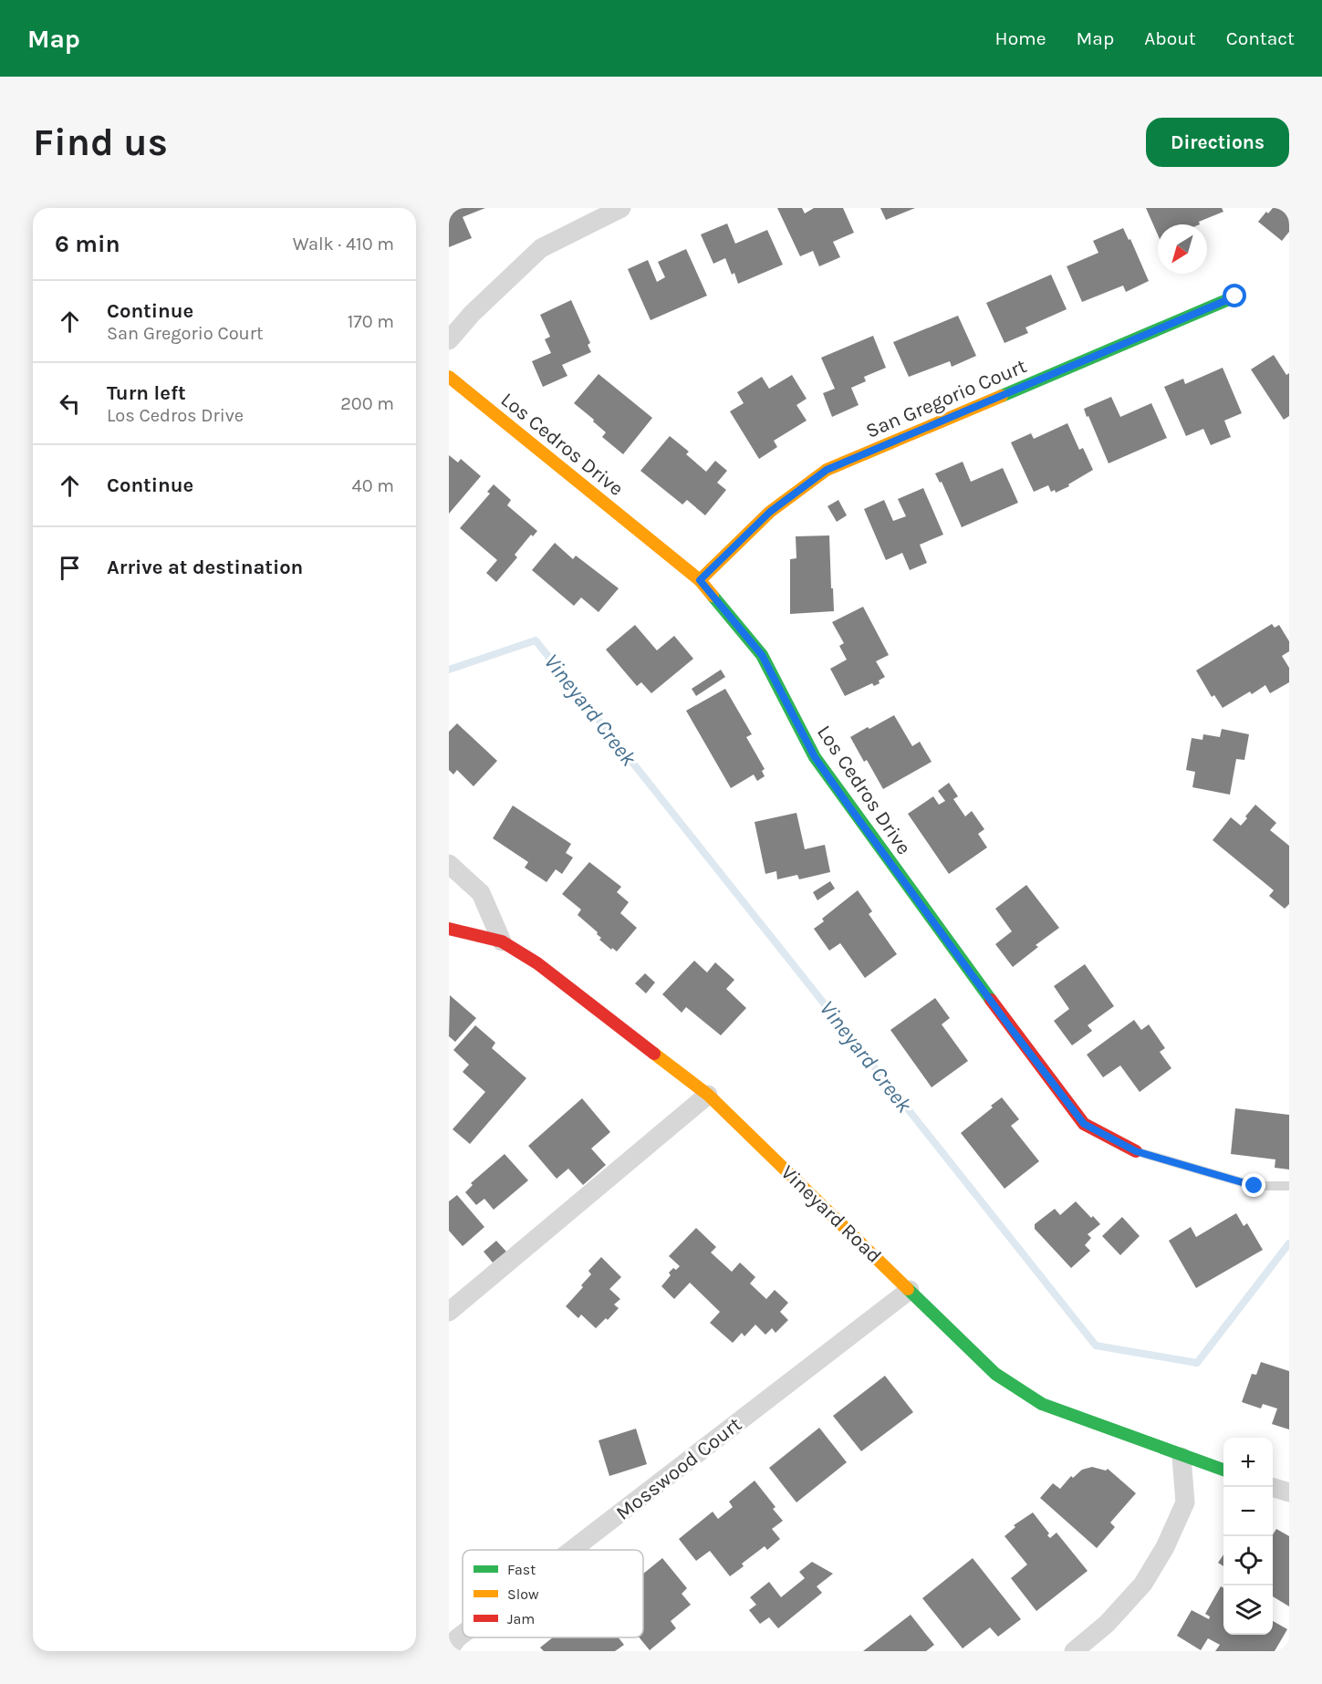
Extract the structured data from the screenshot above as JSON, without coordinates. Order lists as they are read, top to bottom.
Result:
{
  "streets": {
    "street": [
      "San Gregorio Court",
      "Los Cedros Drive",
      "Vineyard Road",
      "Mosswood Court"
    ]
  },
  "crossings": [
    ["San Gregorio Court", "Los Cedros Drive"],
    ["Vineyard Road", "Mosswood Court"]
  ],
  "water": ["Vineyard Creek"],
  "legend": ["Fast", "Slow", "Jam"],
  "north": "bottom left",
  "page": {
    "header": "Map",
    "nav": [
      "Home",
      "Map",
      "About",
      "Contact"
    ],
    "buttons": "Directions",
    "title": "Find us",
    "heading": ["6 min", "Walk · 410 m"],
    "list": [
      ["Continue", "San Gregorio Court", "170 m"],
      ["Turn left", "Los Cedros Drive", "200 m"],
      ["Continue", "40 m"],
      "Arrive at destination"
    ],
    "map_buttons": ["+", "−"]
  }
}
